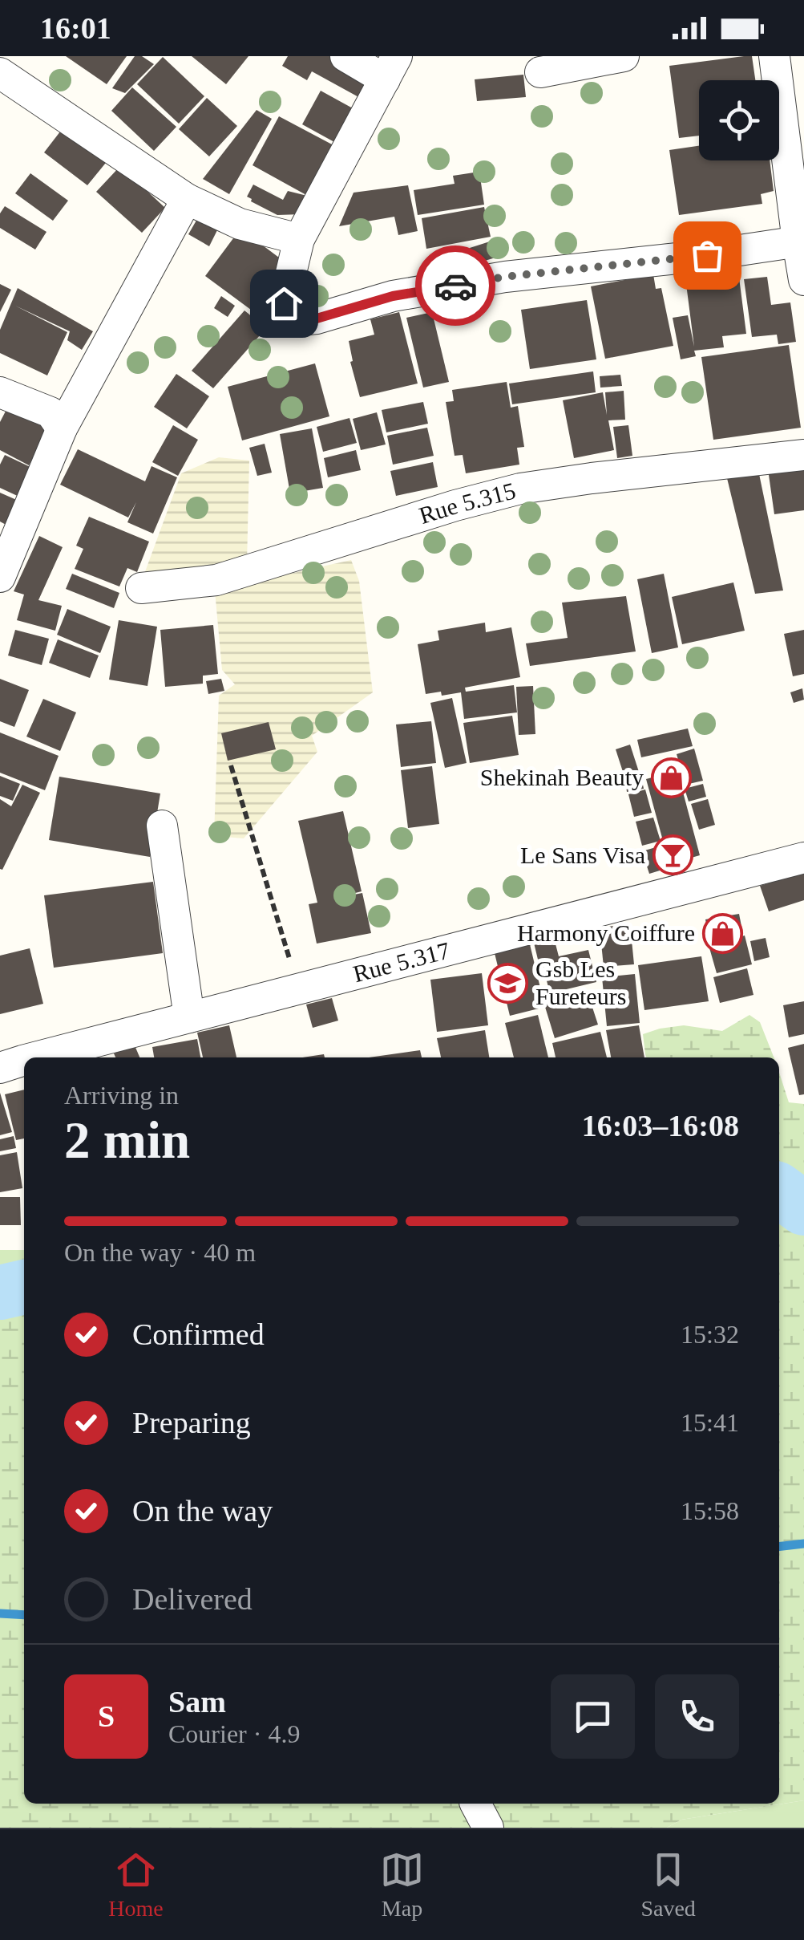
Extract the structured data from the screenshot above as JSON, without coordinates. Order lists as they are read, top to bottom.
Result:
{
  "streets": {
    "street": ["Rue 5.315", "Rue 5.317"]
  },
  "places": {
    "shop": ["Shekinah Beauty", "Harmony Coiffure"],
    "bar": ["Le Sans Visa"],
    "school or university": ["Gsb Les Fureteurs"]
  },
  "page": {
    "status": "16:01",
    "heading": ["2 min", "Arriving in", "16:03–16:08"],
    "panel": ["Sam", "Courier · 4.9"],
    "bar": "On the way · 40 m",
    "list": [
      ["Confirmed", "15:32"],
      ["Preparing", "15:41"],
      ["On the way", "15:58"],
      "Delivered"
    ],
    "round": "S",
    "tabs": ["Home", "Map", "Saved"]
  }
}
